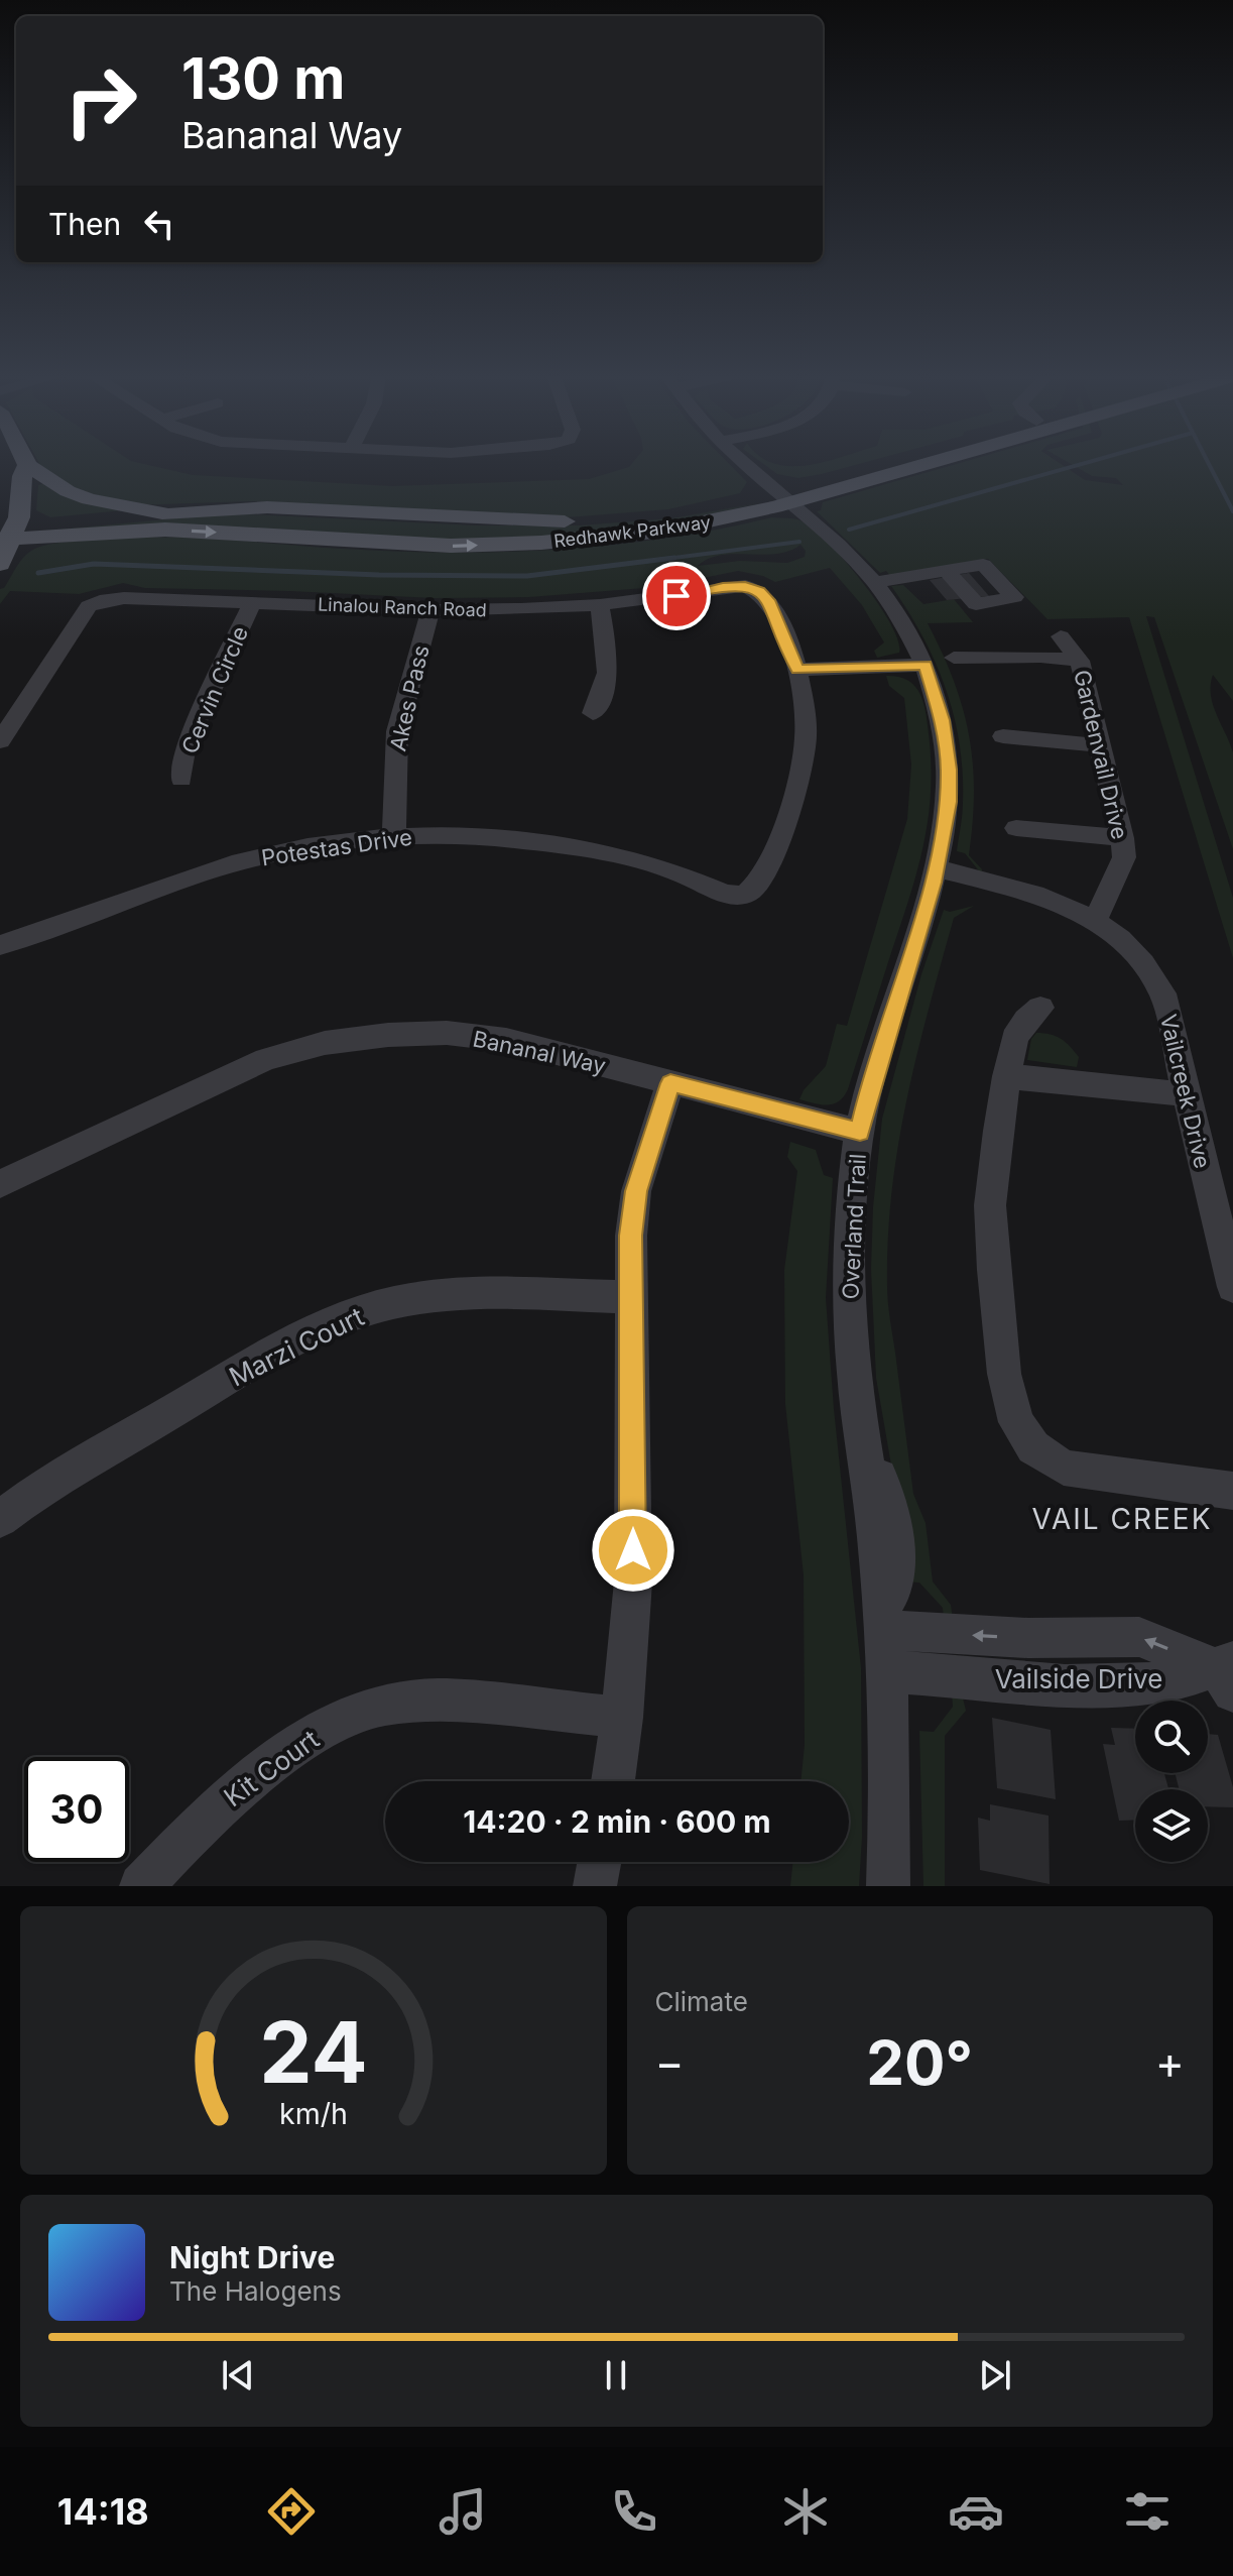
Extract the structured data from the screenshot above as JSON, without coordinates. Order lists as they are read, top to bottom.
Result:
{
  "streets": {
    "main road": ["Redhawk Parkway"],
    "street": [
      "Linalou Ranch Road",
      "Cervin Circle",
      "Akes Pass",
      "Gardenvail Drive",
      "Potestas Drive",
      "Bananal Way",
      "Vailcreek Drive",
      "Overland Trail",
      "Marzi Court",
      "Vailside Drive",
      "Kit Court"
    ]
  },
  "crossings": [
    ["Redhawk Parkway", "Overland Trail"],
    ["Linalou Ranch Road", "Cervin Circle"],
    ["Linalou Ranch Road", "Akes Pass"],
    ["Linalou Ranch Road", "Potestas Drive"],
    ["Akes Pass", "Potestas Drive"],
    ["Gardenvail Drive", "Vailcreek Drive"],
    ["Bananal Way", "Overland Trail"],
    ["Overland Trail", "Vailside Drive"]
  ],
  "districts": ["VAIL CREEK"],
  "page": {
    "turn": ["130 m", "Bananal Way"],
    "then": "Then",
    "limit": "30",
    "trip": "14:20 · 2 min · 600 m",
    "tile": "Climate",
    "heat": ["−", "20°", "+"],
    "song": ["Night Drive", "The Halogens"],
    "tabs": "14:18",
    "gauge": ["24", "km/h"]
  }
}
